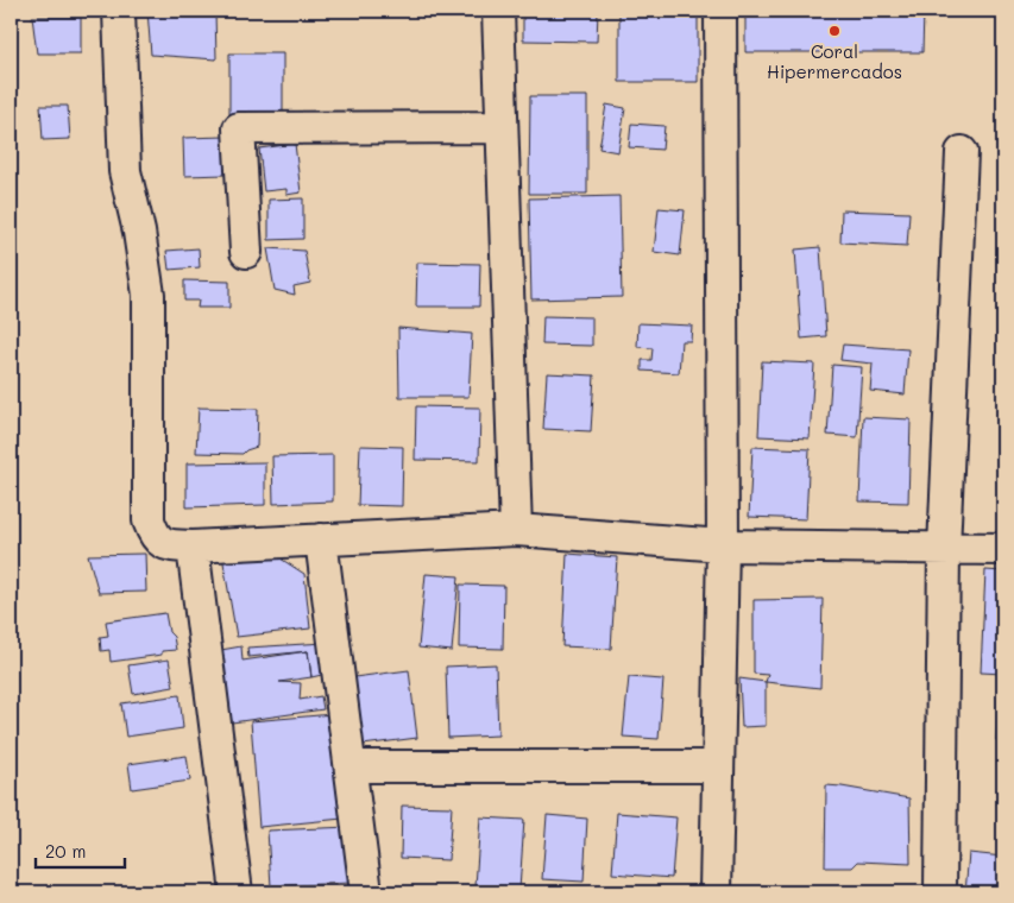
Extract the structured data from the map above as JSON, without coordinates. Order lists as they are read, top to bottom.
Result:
{
  "places": ["Coral Hipermercados"],
  "scale_bar": "20 m"
}
